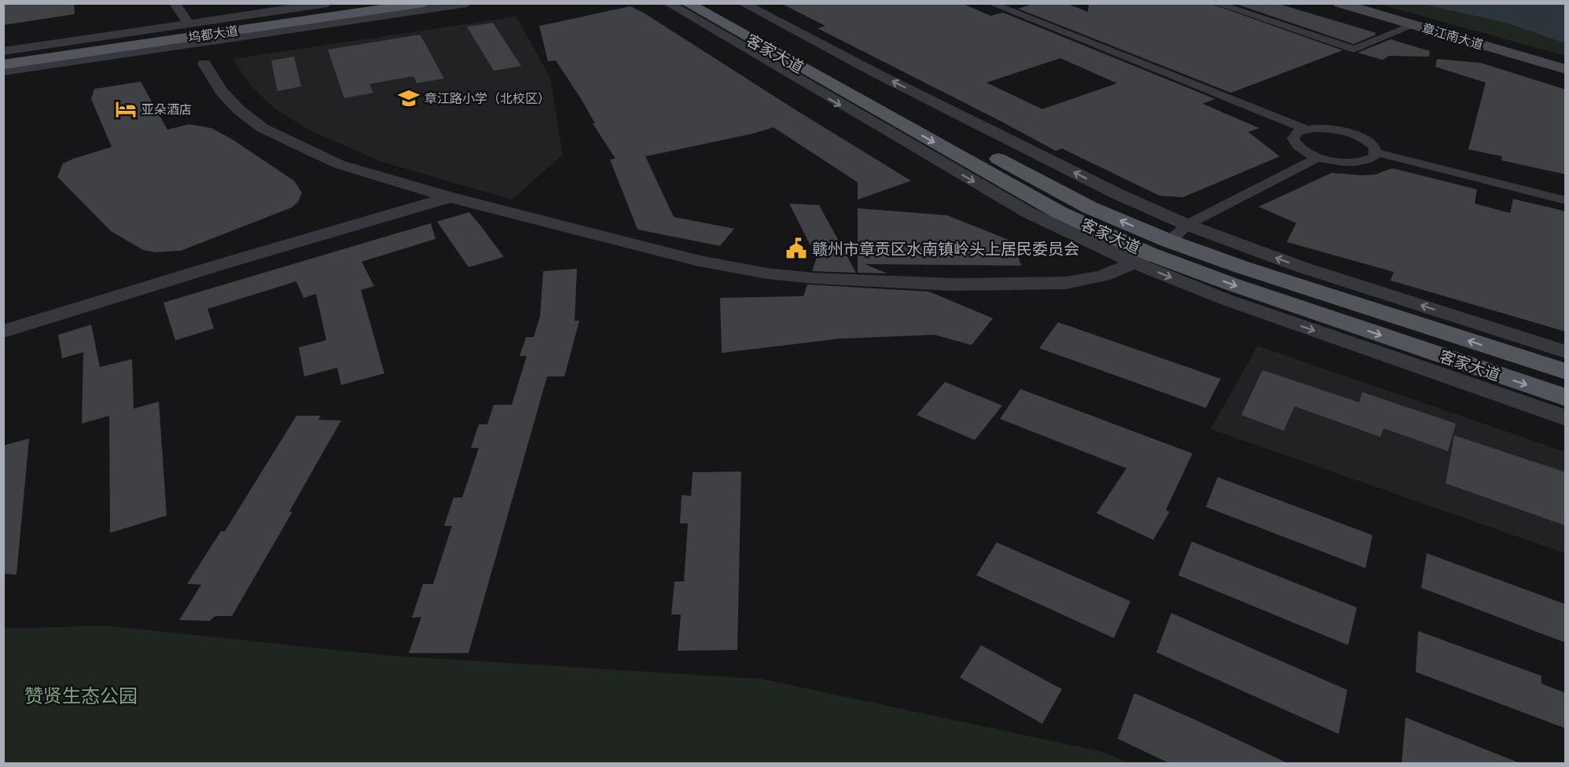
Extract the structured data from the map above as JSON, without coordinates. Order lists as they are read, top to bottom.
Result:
{
  "streets": {
    "main road": ["坞都大道", "章江南大道", "客家大道"]
  },
  "parks": ["赞贤生态公园"],
  "places": {
    "school or university": ["章江路小学（北校区）"],
    "hotel": ["亚朵酒店"],
    "public building": ["赣州市章贡区水南镇岭头上居民委员会"]
  }
}
